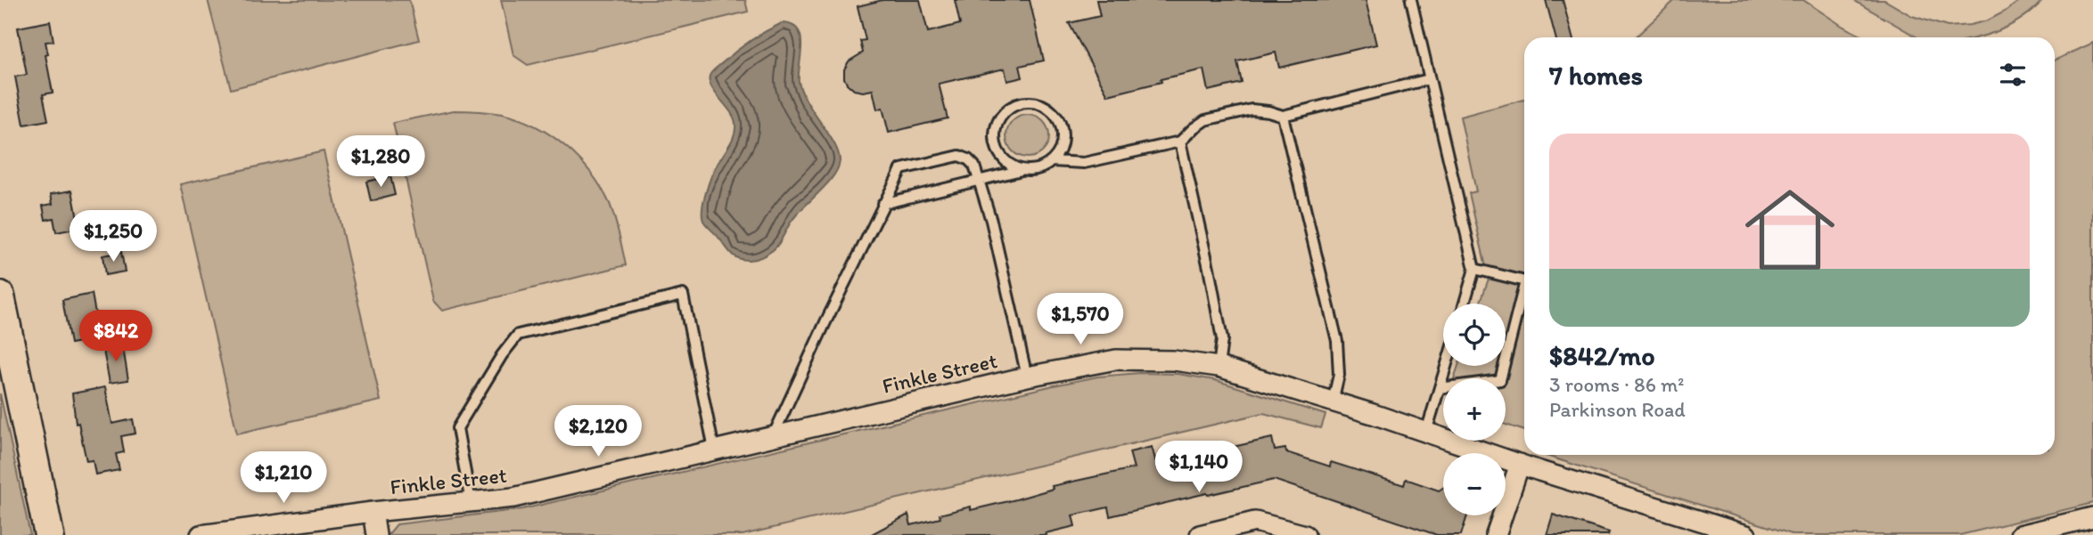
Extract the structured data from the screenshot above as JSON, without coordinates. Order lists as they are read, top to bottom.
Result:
{
  "streets": {
    "street": ["Finkle Street"]
  },
  "page": {
    "heading": "7 homes",
    "list": [
      {
        "name": "$842/mo",
        "note": "3 rooms · 86 m² · Parkinson Road"
      }
    ],
    "price": [
      "$1,280",
      "$1,250",
      "$1,570",
      "$842",
      "$2,120",
      "$1,140",
      "$1,210"
    ],
    "map_buttons": ["+", "−"]
  }
}
